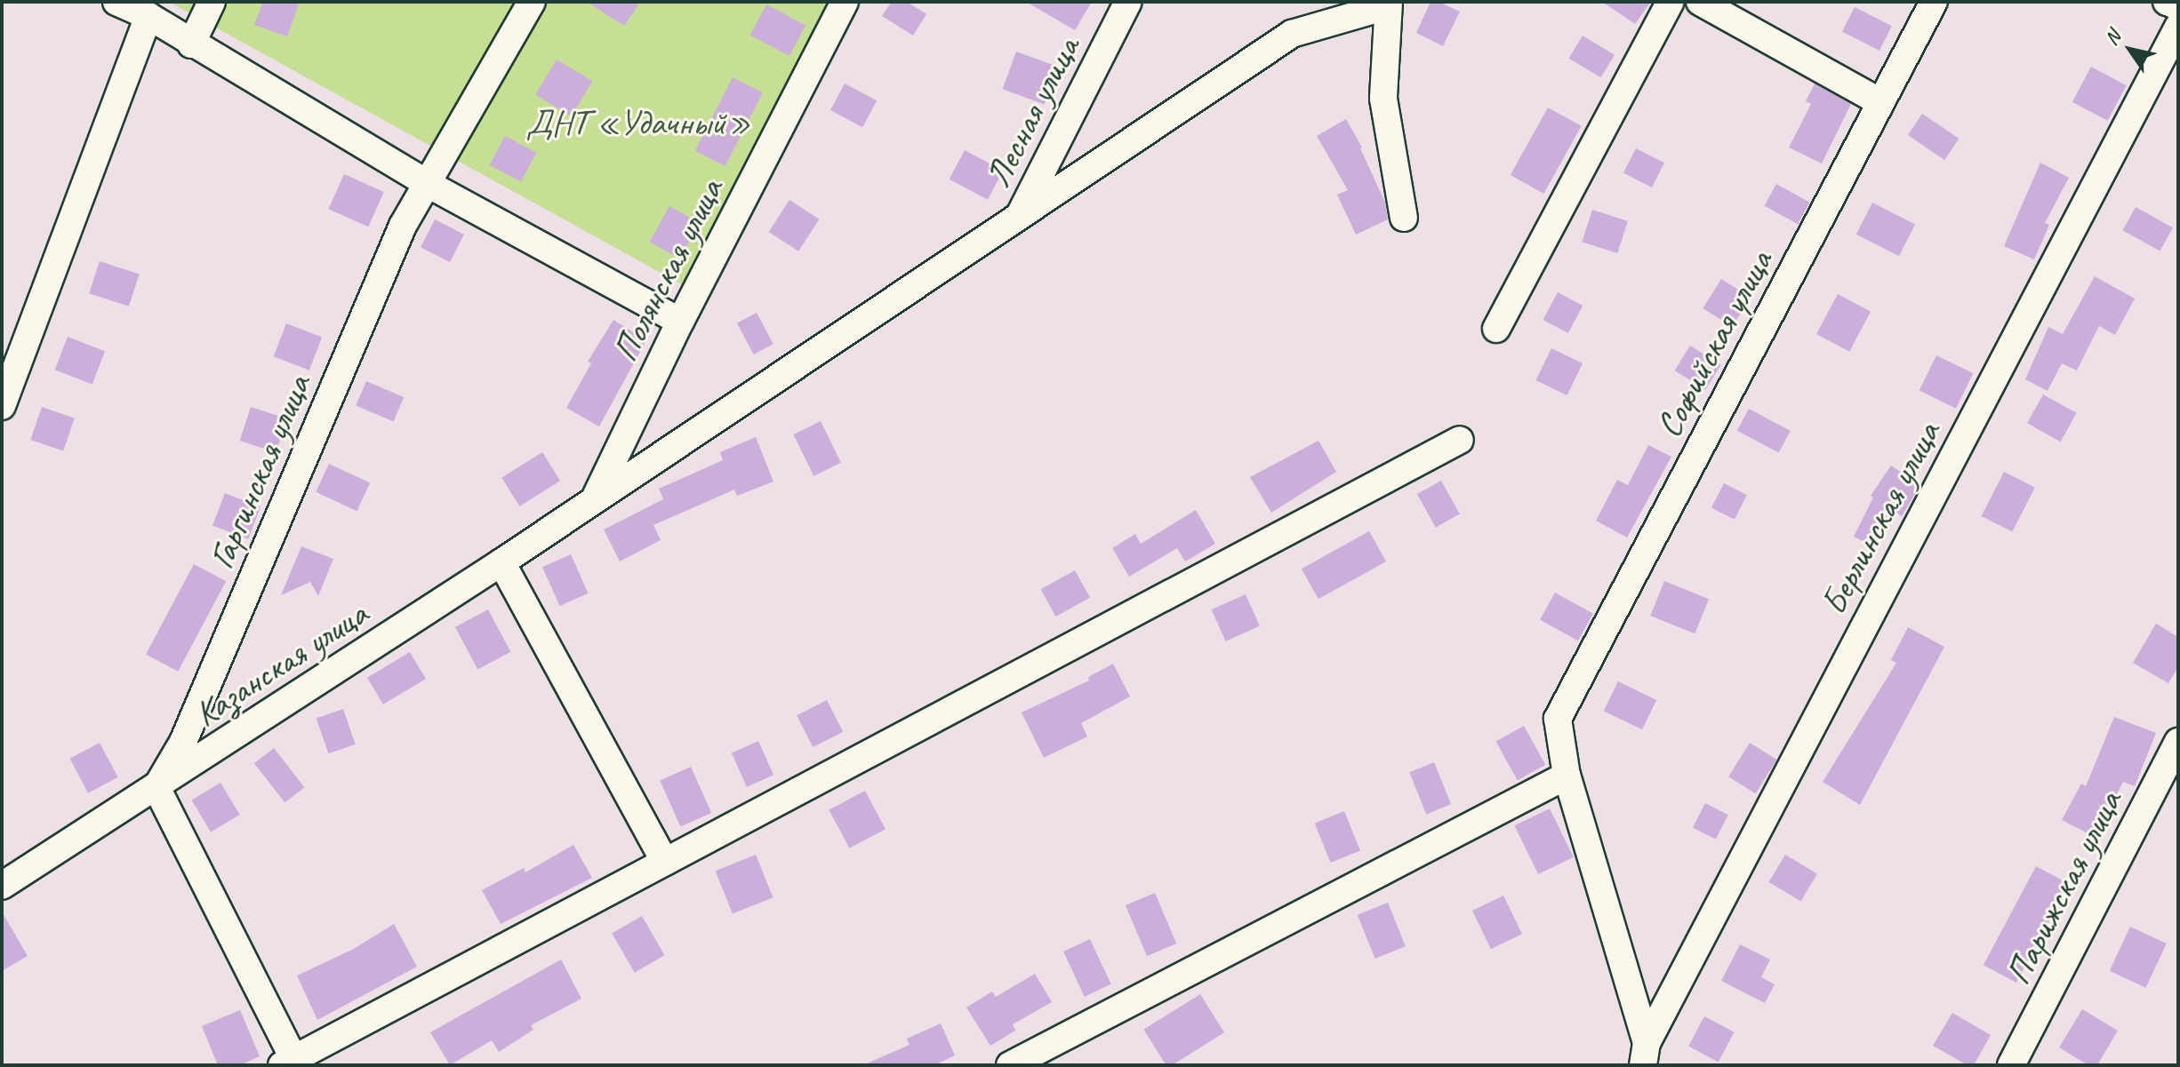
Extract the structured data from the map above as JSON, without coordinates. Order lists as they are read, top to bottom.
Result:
{
  "streets": {
    "street": [
      "Лесная улица",
      "Полянская улица",
      "Софийская улица",
      "Гаргинская улица",
      "Берлинская улица",
      "Казанская улица",
      "Парижская улица"
    ]
  },
  "crossings": [
    ["Лесная улица", "Казанская улица"],
    ["Полянская улица", "Казанская улица"],
    ["Гаргинская улица", "Казанская улица"]
  ],
  "parks": ["ДНТ «Удачный»"],
  "north": "top left"
}
